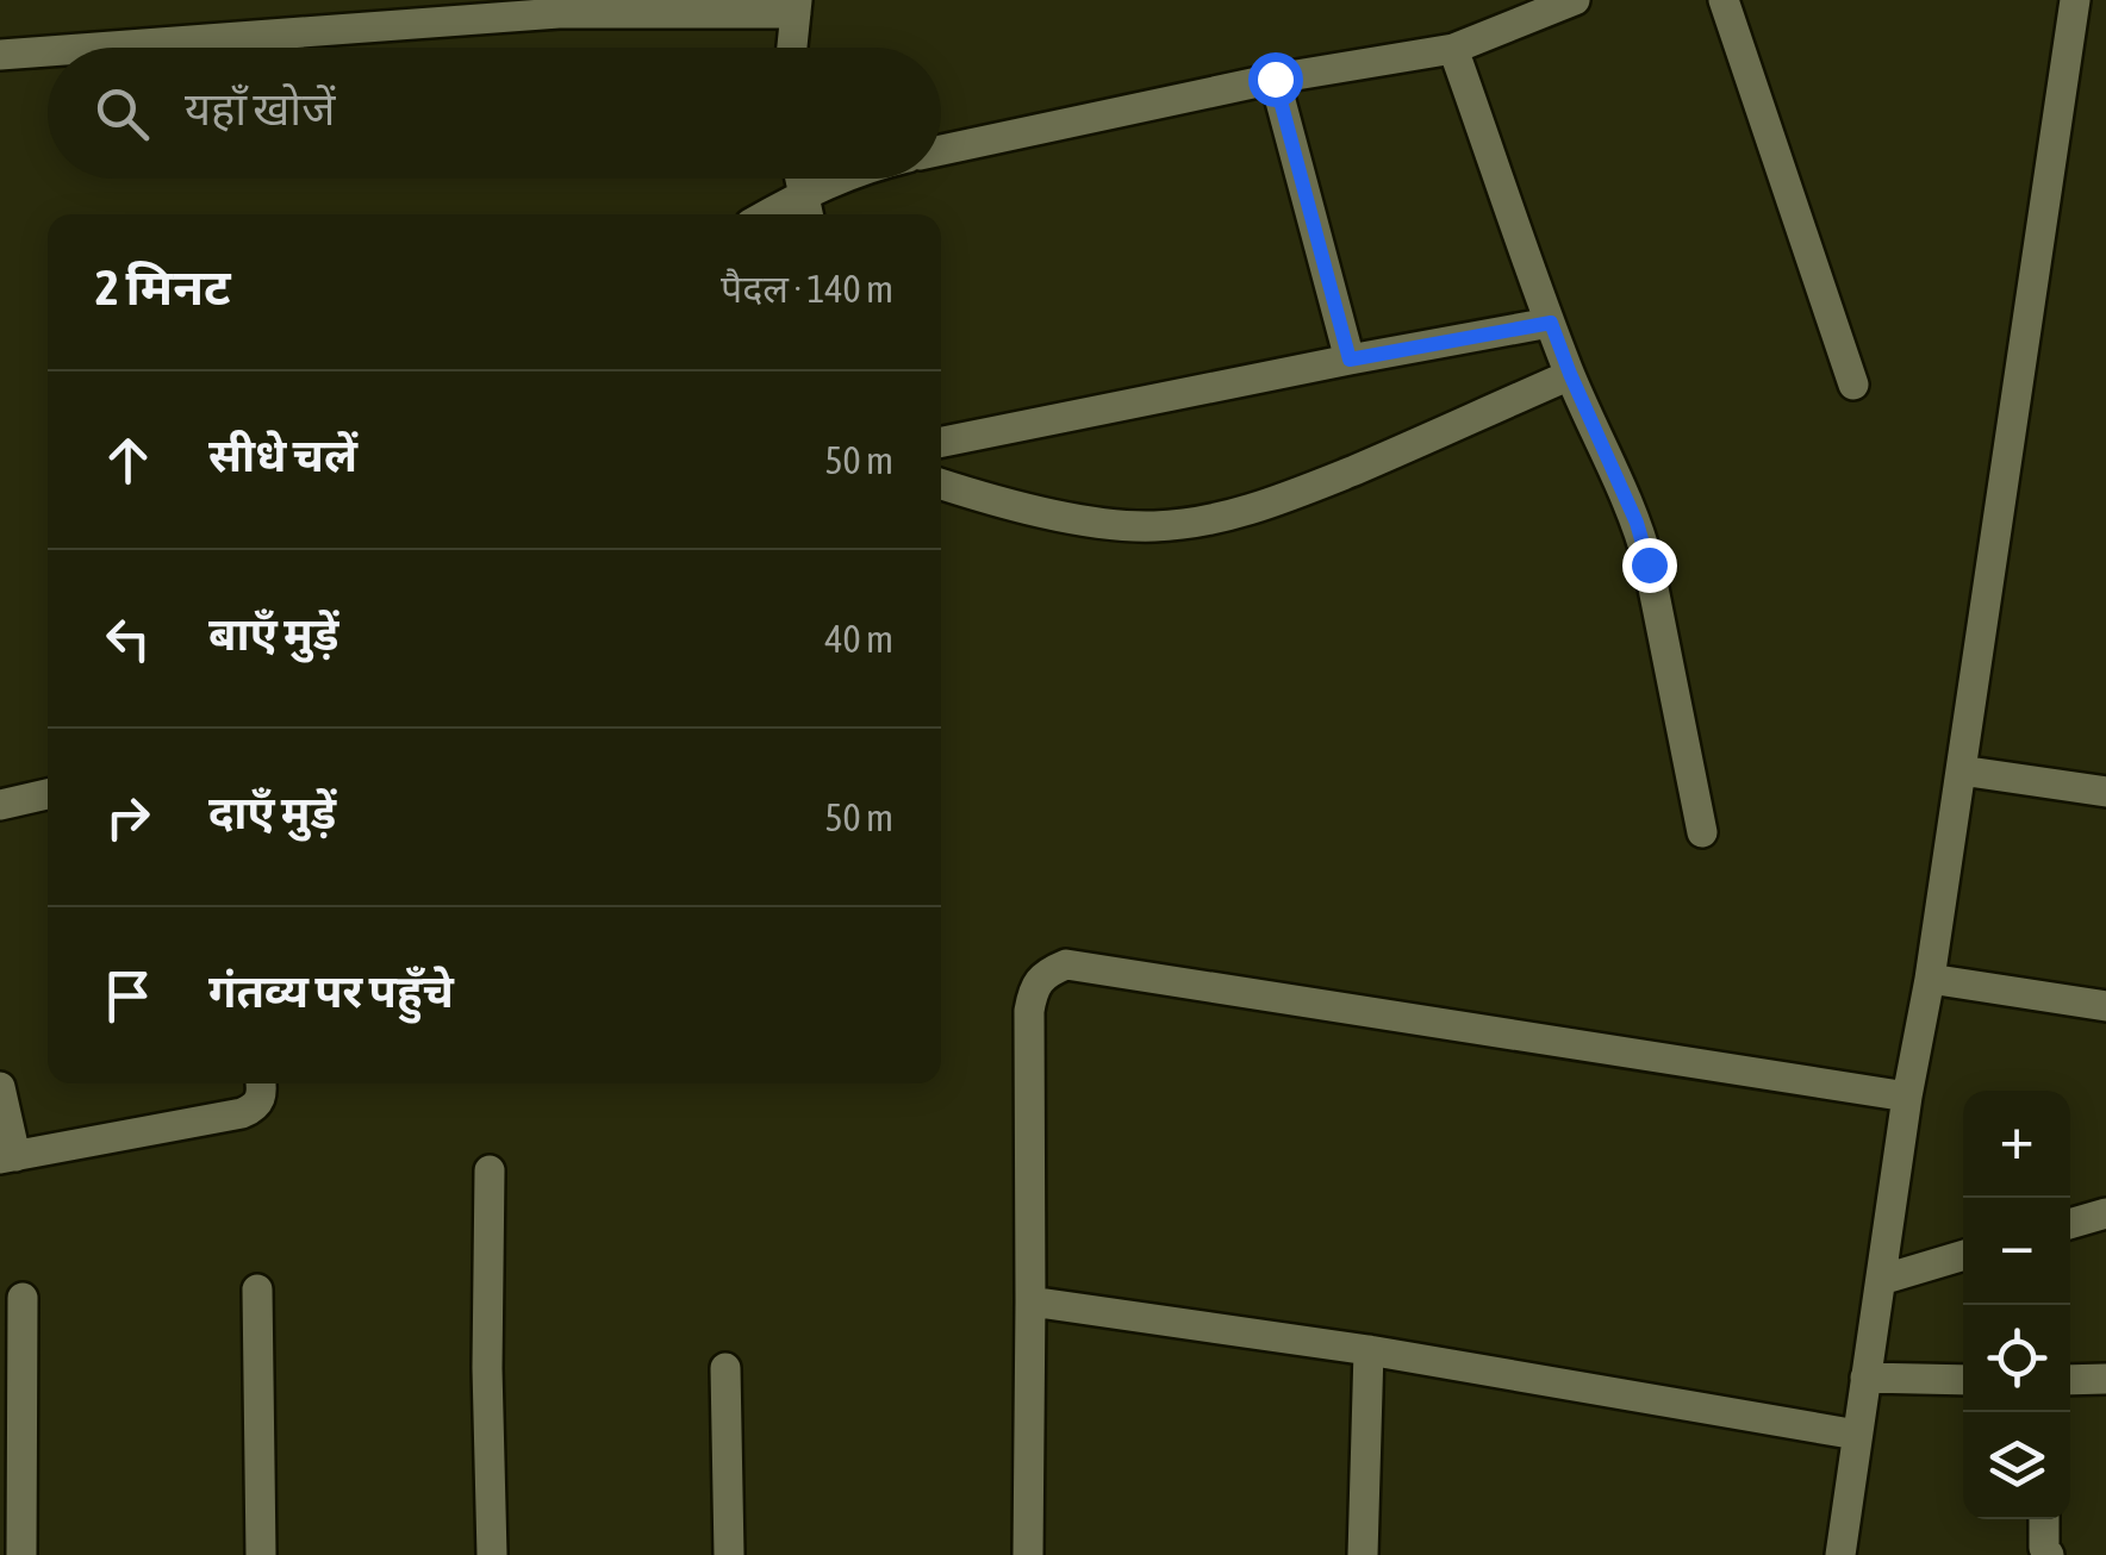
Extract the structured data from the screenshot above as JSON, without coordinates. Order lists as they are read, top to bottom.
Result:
{
  "page": {
    "search": "यहाँ खोजें",
    "heading": ["2 मिनट", "पैदल · 140 m"],
    "list": [
      ["सीधे चलें", "50 m"],
      ["बाएँ मुड़ें", "40 m"],
      ["दाएँ मुड़ें", "50 m"],
      "गंतव्य पर पहुँचे"
    ],
    "map_buttons": ["+", "−"]
  }
}
